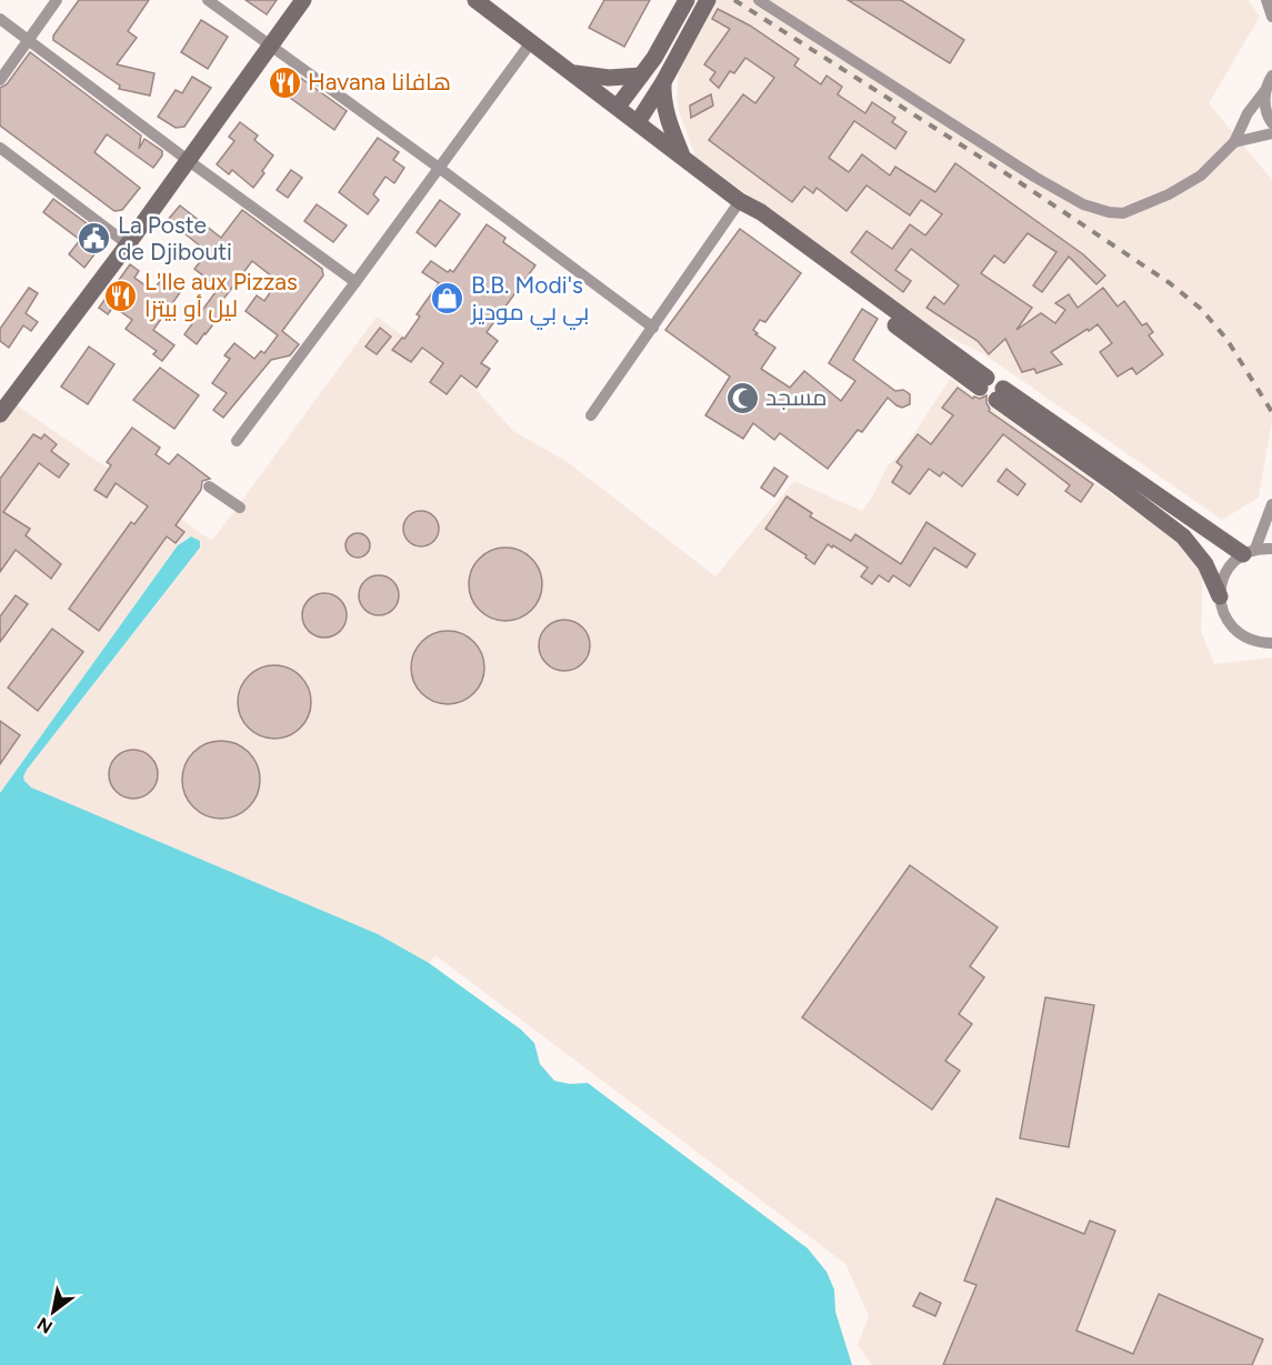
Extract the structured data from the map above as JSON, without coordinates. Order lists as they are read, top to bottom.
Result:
{
  "places": {
    "restaurant": ["Havana هافانا", "L'Ile aux Pizzas ليل أو بيتزا"],
    "public building": ["La Poste de Djibouti"],
    "shop": ["B.B. Modi's بي بي موديز"],
    "mosque": ["مسجد"]
  },
  "north": "bottom left"
}
